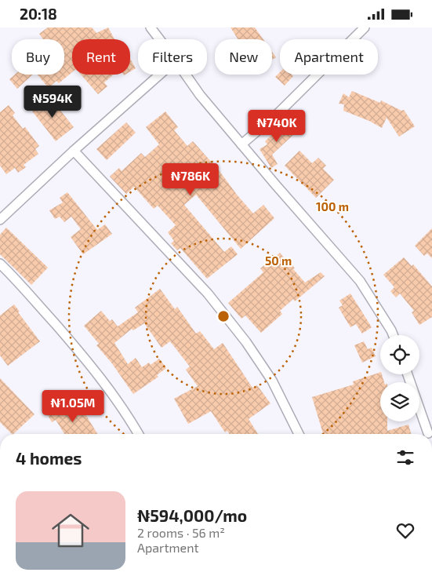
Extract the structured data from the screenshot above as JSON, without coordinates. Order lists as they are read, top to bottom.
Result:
{
  "page": {
    "status": "20:18",
    "chip": [
      "Buy",
      "Rent",
      "Filters",
      "New",
      "Apartment"
    ],
    "price": [
      "₦594K",
      "₦740K",
      "₦786K",
      "₦1.05M"
    ],
    "heading": "4 homes",
    "list": [
      {
        "name": "₦594,000/mo",
        "note": "2 rooms · 56 m² · Apartment"
      }
    ]
  },
  "rings": ["100 m", "50 m"]
}
